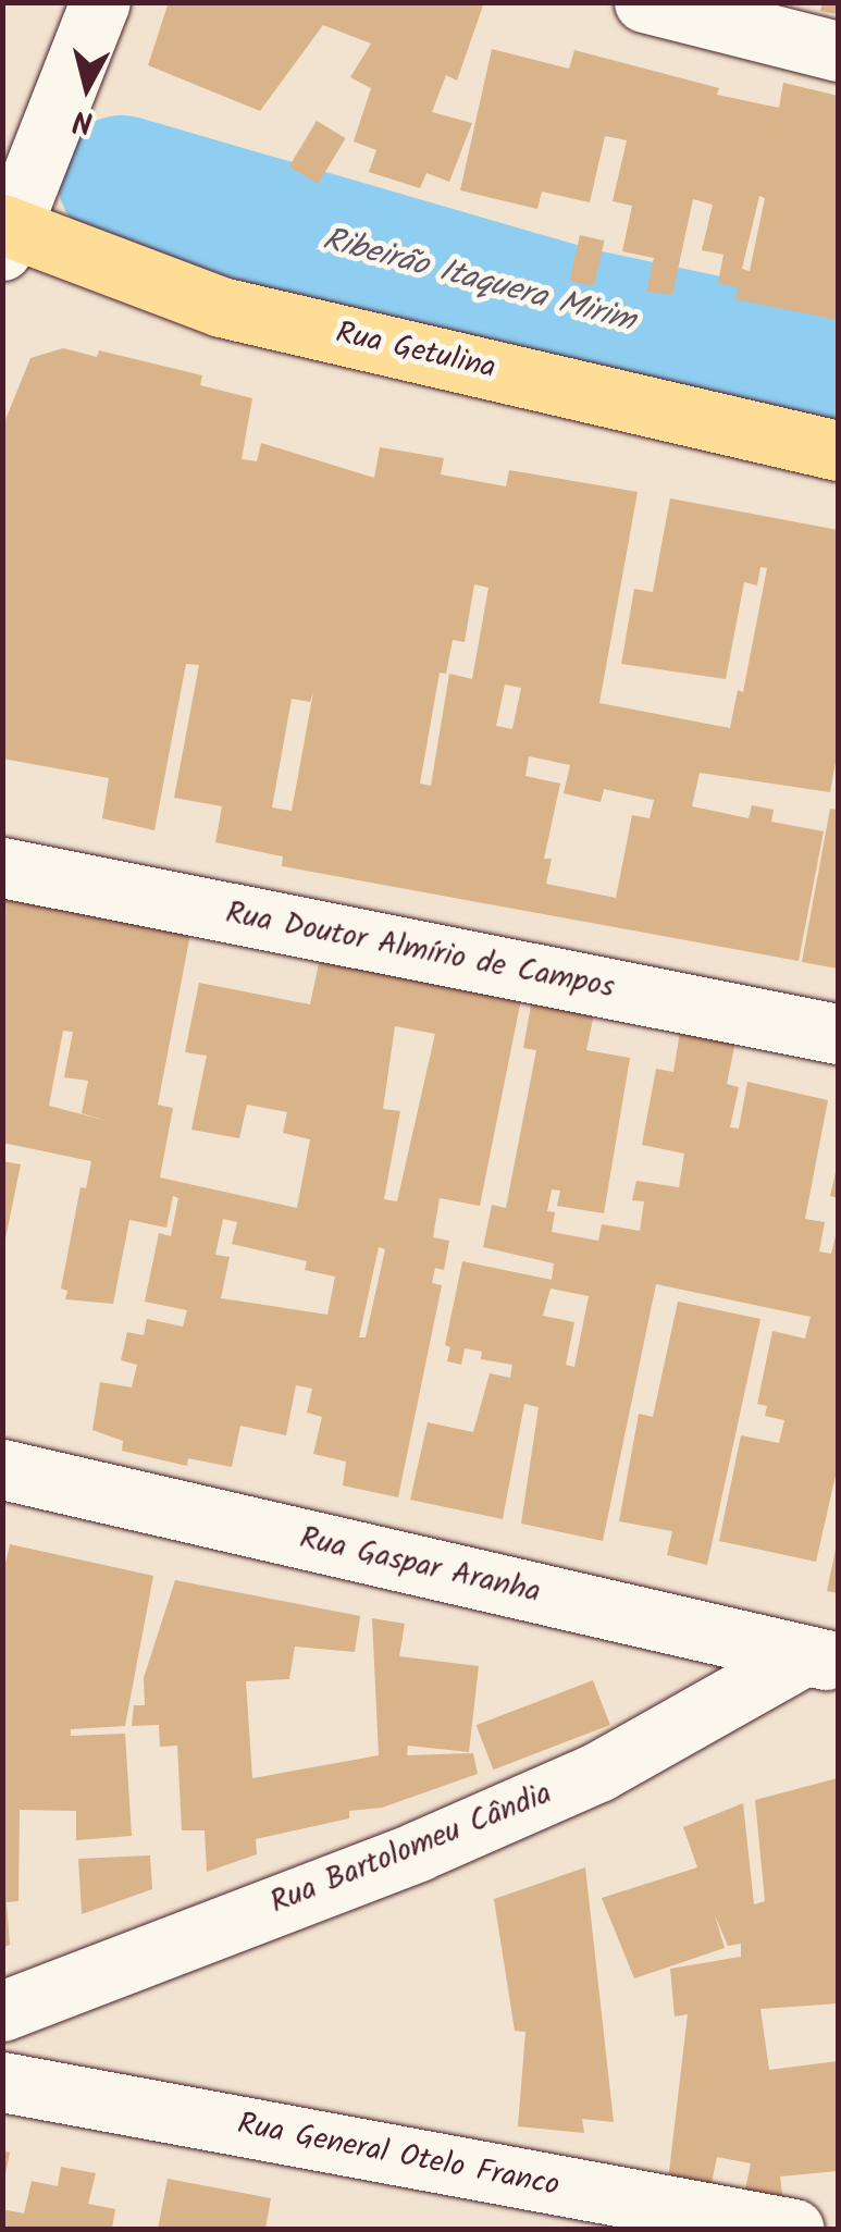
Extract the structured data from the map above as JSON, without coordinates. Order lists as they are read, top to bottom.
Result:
{
  "streets": {
    "main road": ["Rua Getulina"],
    "street": [
      "Rua Doutor Almírio de Campos",
      "Rua Gaspar Aranha",
      "Rua Bartolomeu Cândia",
      "Rua General Otelo Franco"
    ]
  },
  "crossings": [
    ["Rua Gaspar Aranha", "Rua Bartolomeu Cândia"]
  ],
  "water": ["Ribeirão Itaquera Mirim"],
  "north": "bottom"
}
